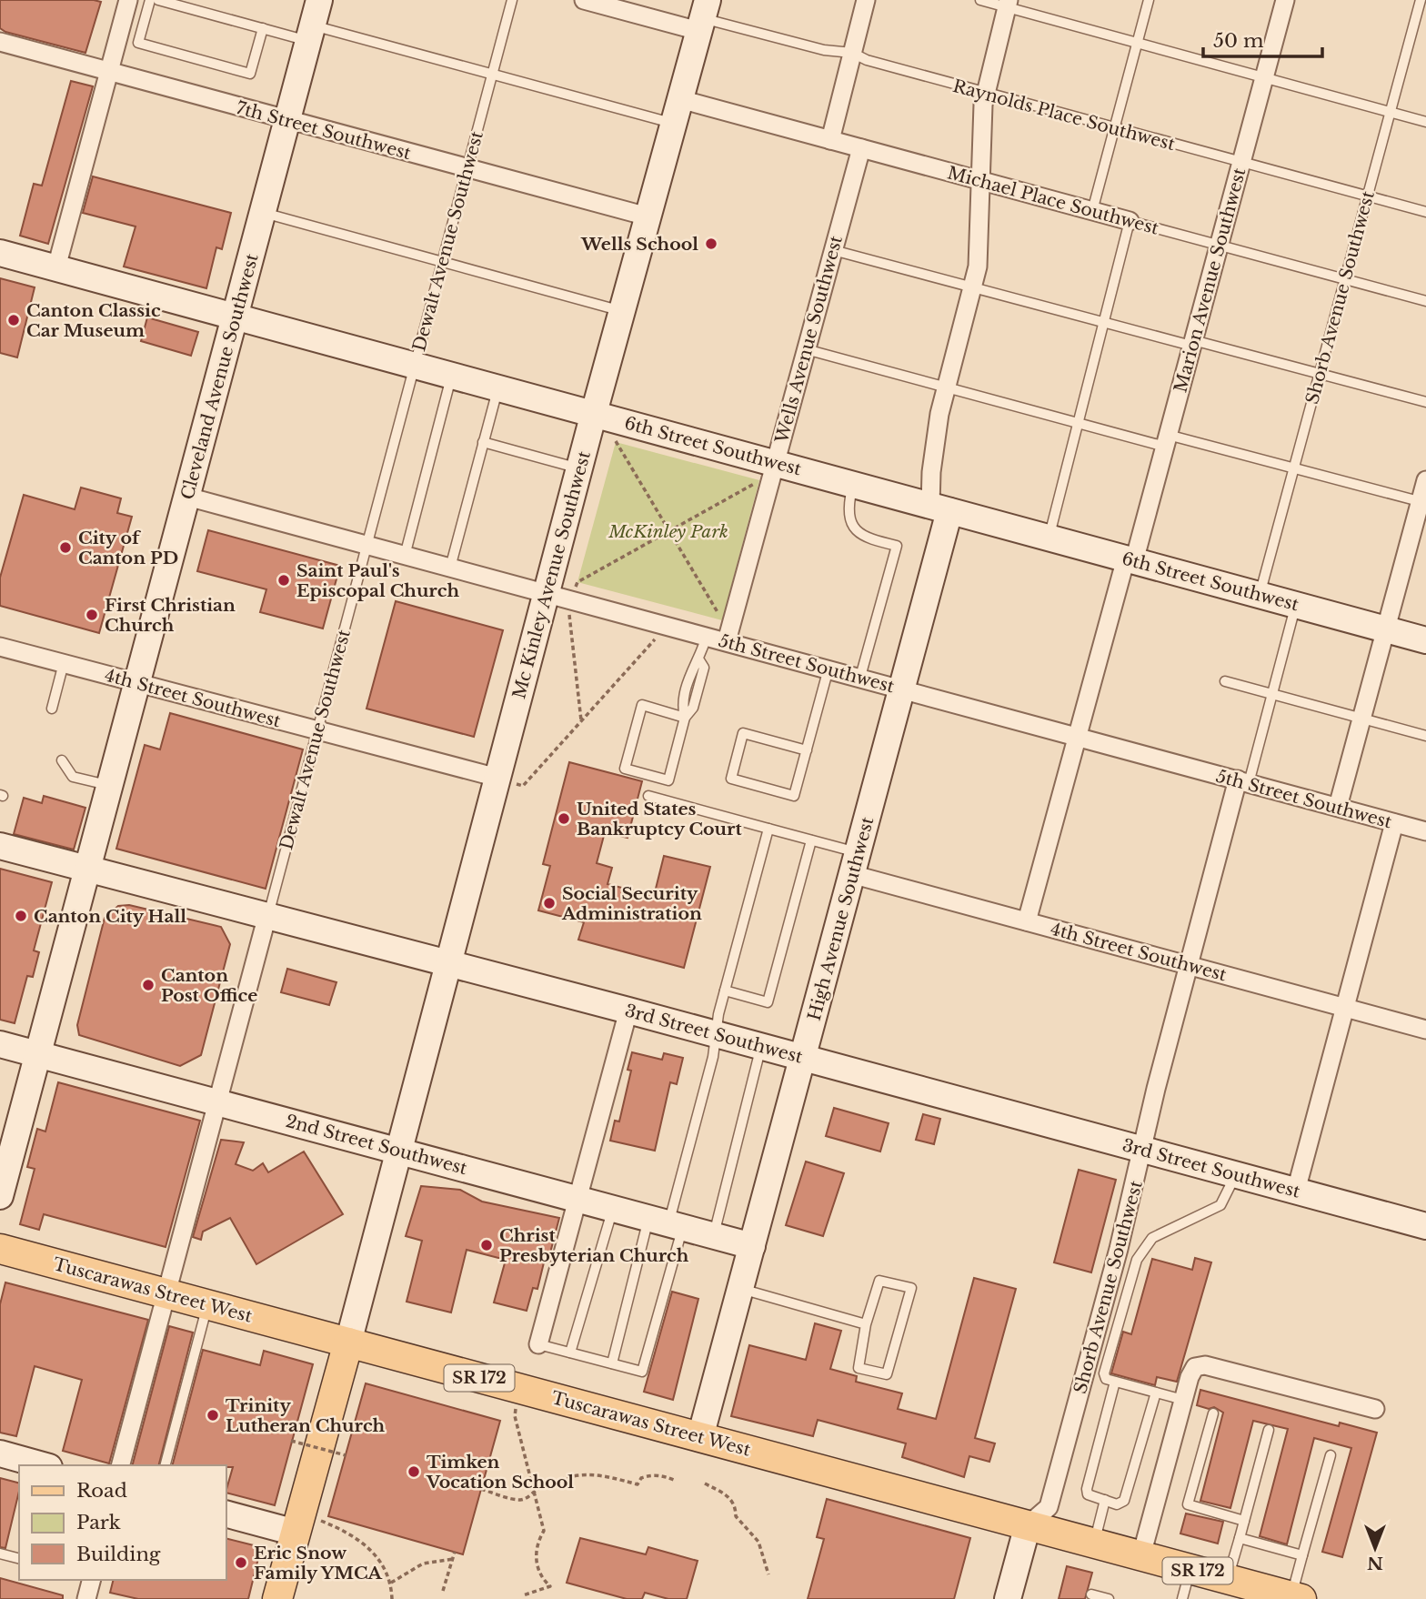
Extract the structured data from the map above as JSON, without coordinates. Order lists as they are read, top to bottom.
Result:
{
  "streets": {
    "main road": ["Tuscarawas Street West", "SR 172"],
    "street": [
      "Raynolds Place Southwest",
      "7th Street Southwest",
      "Michael Place Southwest",
      "Dewalt Avenue Southwest",
      "Marion Avenue Southwest",
      "Shorb Avenue Southwest",
      "Wells Avenue Southwest",
      "Cleveland Avenue Southwest",
      "6th Street Southwest",
      "Mc Kinley Avenue Southwest",
      "5th Street Southwest",
      "4th Street Southwest",
      "High Avenue Southwest",
      "3rd Street Southwest",
      "2nd Street Southwest"
    ]
  },
  "crossings": [
    ["Raynolds Place Southwest", "Marion Avenue Southwest"],
    ["Raynolds Place Southwest", "Shorb Avenue Southwest"],
    ["Raynolds Place Southwest", "Mc Kinley Avenue Southwest"],
    ["Raynolds Place Southwest", "High Avenue Southwest"],
    ["7th Street Southwest", "Dewalt Avenue Southwest"],
    ["7th Street Southwest", "Cleveland Avenue Southwest"],
    ["7th Street Southwest", "Mc Kinley Avenue Southwest"],
    ["Michael Place Southwest", "Dewalt Avenue Southwest"],
    ["Michael Place Southwest", "Marion Avenue Southwest"],
    ["Michael Place Southwest", "Shorb Avenue Southwest"],
    ["Michael Place Southwest", "Wells Avenue Southwest"],
    ["Michael Place Southwest", "Cleveland Avenue Southwest"],
    ["Michael Place Southwest", "Mc Kinley Avenue Southwest"],
    ["Michael Place Southwest", "High Avenue Southwest"],
    ["Dewalt Avenue Southwest", "6th Street Southwest"],
    ["Dewalt Avenue Southwest", "5th Street Southwest"],
    ["Dewalt Avenue Southwest", "4th Street Southwest"],
    ["Dewalt Avenue Southwest", "3rd Street Southwest"],
    ["Dewalt Avenue Southwest", "2nd Street Southwest"],
    ["Dewalt Avenue Southwest", "Tuscarawas Street West"],
    ["Marion Avenue Southwest", "6th Street Southwest"],
    ["Marion Avenue Southwest", "5th Street Southwest"],
    ["Marion Avenue Southwest", "4th Street Southwest"],
    ["Shorb Avenue Southwest", "6th Street Southwest"],
    ["Shorb Avenue Southwest", "5th Street Southwest"],
    ["Shorb Avenue Southwest", "4th Street Southwest"],
    ["Shorb Avenue Southwest", "3rd Street Southwest"],
    ["Shorb Avenue Southwest", "Tuscarawas Street West"],
    ["Wells Avenue Southwest", "6th Street Southwest"],
    ["Wells Avenue Southwest", "5th Street Southwest"],
    ["Cleveland Avenue Southwest", "6th Street Southwest"],
    ["Cleveland Avenue Southwest", "5th Street Southwest"],
    ["Cleveland Avenue Southwest", "4th Street Southwest"],
    ["Cleveland Avenue Southwest", "3rd Street Southwest"],
    ["Cleveland Avenue Southwest", "2nd Street Southwest"],
    ["6th Street Southwest", "Mc Kinley Avenue Southwest"],
    ["6th Street Southwest", "High Avenue Southwest"],
    ["Mc Kinley Avenue Southwest", "5th Street Southwest"],
    ["Mc Kinley Avenue Southwest", "4th Street Southwest"],
    ["Mc Kinley Avenue Southwest", "3rd Street Southwest"],
    ["Mc Kinley Avenue Southwest", "2nd Street Southwest"],
    ["Mc Kinley Avenue Southwest", "Tuscarawas Street West"],
    ["5th Street Southwest", "High Avenue Southwest"],
    ["4th Street Southwest", "High Avenue Southwest"],
    ["High Avenue Southwest", "3rd Street Southwest"],
    ["High Avenue Southwest", "2nd Street Southwest"],
    ["High Avenue Southwest", "Tuscarawas Street West"]
  ],
  "parks": ["McKinley Park"],
  "places": [
    "Wells School",
    "Canton Classic Car Museum",
    "City of Canton PD",
    "Saint Paul's Episcopal Church",
    "First Christian Church",
    "United States Bankruptcy Court",
    "Social Security Administration",
    "Canton City Hall",
    "Canton Post Office",
    "Christ Presbyterian Church",
    "Trinity Lutheran Church",
    "Timken Vocation School",
    "Eric Snow Family YMCA"
  ],
  "legend": ["Road", "Park", "Building"],
  "scale_bar": "50 m",
  "north": "bottom"
}
